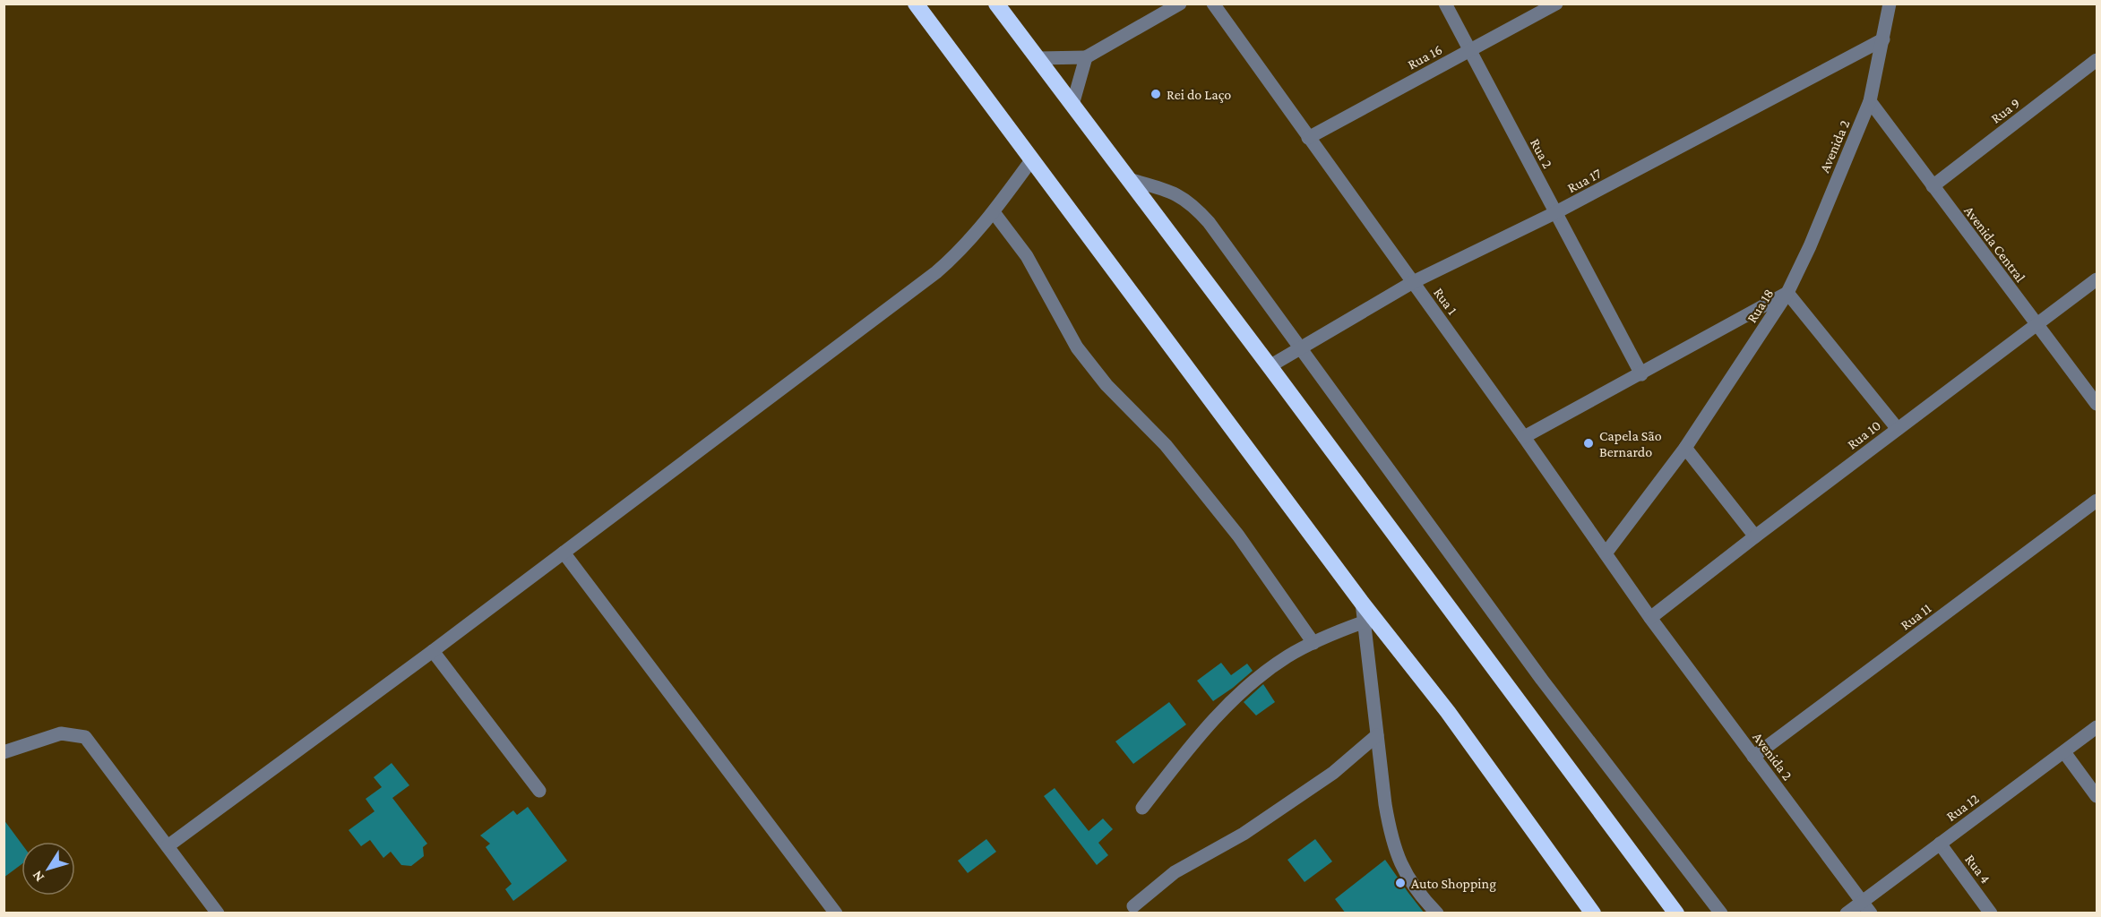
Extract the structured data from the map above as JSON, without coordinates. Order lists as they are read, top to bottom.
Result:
{
  "streets": {
    "street": [
      "Rua 16",
      "Rua 9",
      "Avenida 2",
      "Rua 2",
      "Rua 17",
      "Avenida Central",
      "Rua 1",
      "Rua 18",
      "Rua 10",
      "Rua 11",
      "Rua 12",
      "Rua 4"
    ]
  },
  "crossings": [
    ["Rua 16", "Rua 2"],
    ["Rua 16", "Rua 1"],
    ["Rua 9", "Avenida Central"],
    ["Avenida 2", "Rua 17"],
    ["Avenida 2", "Avenida Central"],
    ["Avenida 2", "Rua 1"],
    ["Avenida 2", "Rua 18"],
    ["Avenida 2", "Rua 10"],
    ["Avenida 2", "Rua 11"],
    ["Avenida 2", "Rua 12"],
    ["Rua 2", "Rua 17"],
    ["Rua 2", "Rua 18"],
    ["Rua 17", "Rua 1"],
    ["Avenida Central", "Rua 10"],
    ["Rua 1", "Rua 18"],
    ["Rua 1", "Rua 10"],
    ["Rua 12", "Rua 4"]
  ],
  "places": ["Rei do Laço", "Capela São Bernardo", "Auto Shopping"],
  "north": "bottom left"
}
